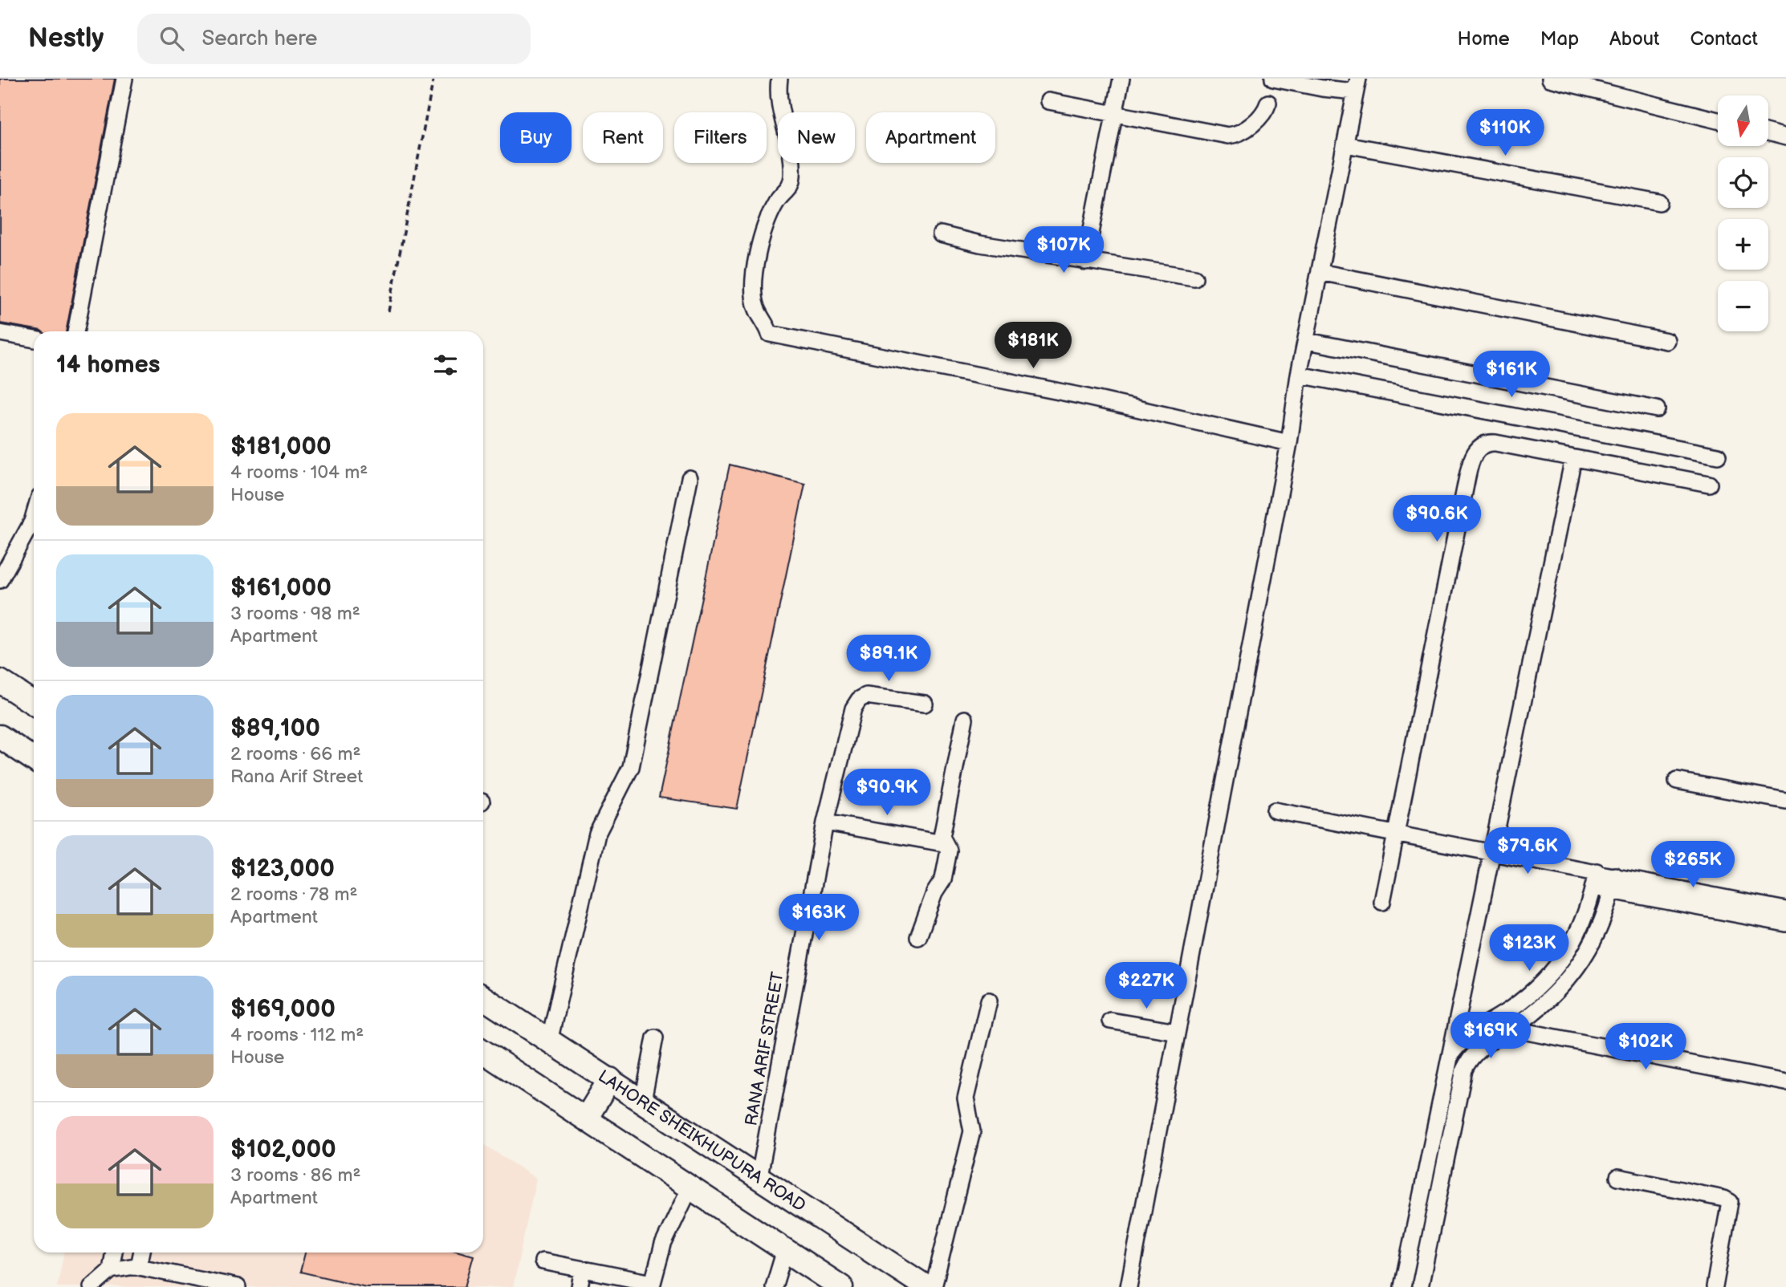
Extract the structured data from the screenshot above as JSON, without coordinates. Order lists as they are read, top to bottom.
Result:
{
  "streets": {
    "highway": ["LAHORE SHEIKHUPURA ROAD"],
    "street": ["RANA ARIF STREET"]
  },
  "crossings": [
    ["RANA ARIF STREET", "LAHORE SHEIKHUPURA ROAD"]
  ],
  "north": "bottom",
  "page": {
    "header": "Nestly",
    "search": "Search here",
    "nav": [
      "Home",
      "Map",
      "About",
      "Contact"
    ],
    "map_buttons": ["+", "−"],
    "price": [
      "$110K",
      "$107K",
      "$181K",
      "$161K",
      "$90.6K",
      "$89.1K",
      "$90.9K",
      "$79.6K",
      "$265K",
      "$163K",
      "$123K",
      "$227K",
      "$169K",
      "$102K"
    ],
    "chip": [
      "Buy",
      "Rent",
      "Filters",
      "New",
      "Apartment"
    ],
    "heading": "14 homes",
    "list": [
      {
        "name": "$181,000",
        "note": "4 rooms · 104 m² · House"
      },
      {
        "name": "$161,000",
        "note": "3 rooms · 98 m² · Apartment"
      },
      {
        "name": "$89,100",
        "note": "2 rooms · 66 m² · Rana Arif Street"
      },
      {
        "name": "$123,000",
        "note": "2 rooms · 78 m² · Apartment"
      },
      {
        "name": "$169,000",
        "note": "4 rooms · 112 m² · House"
      },
      {
        "name": "$102,000",
        "note": "3 rooms · 86 m² · Apartment"
      }
    ]
  }
}
